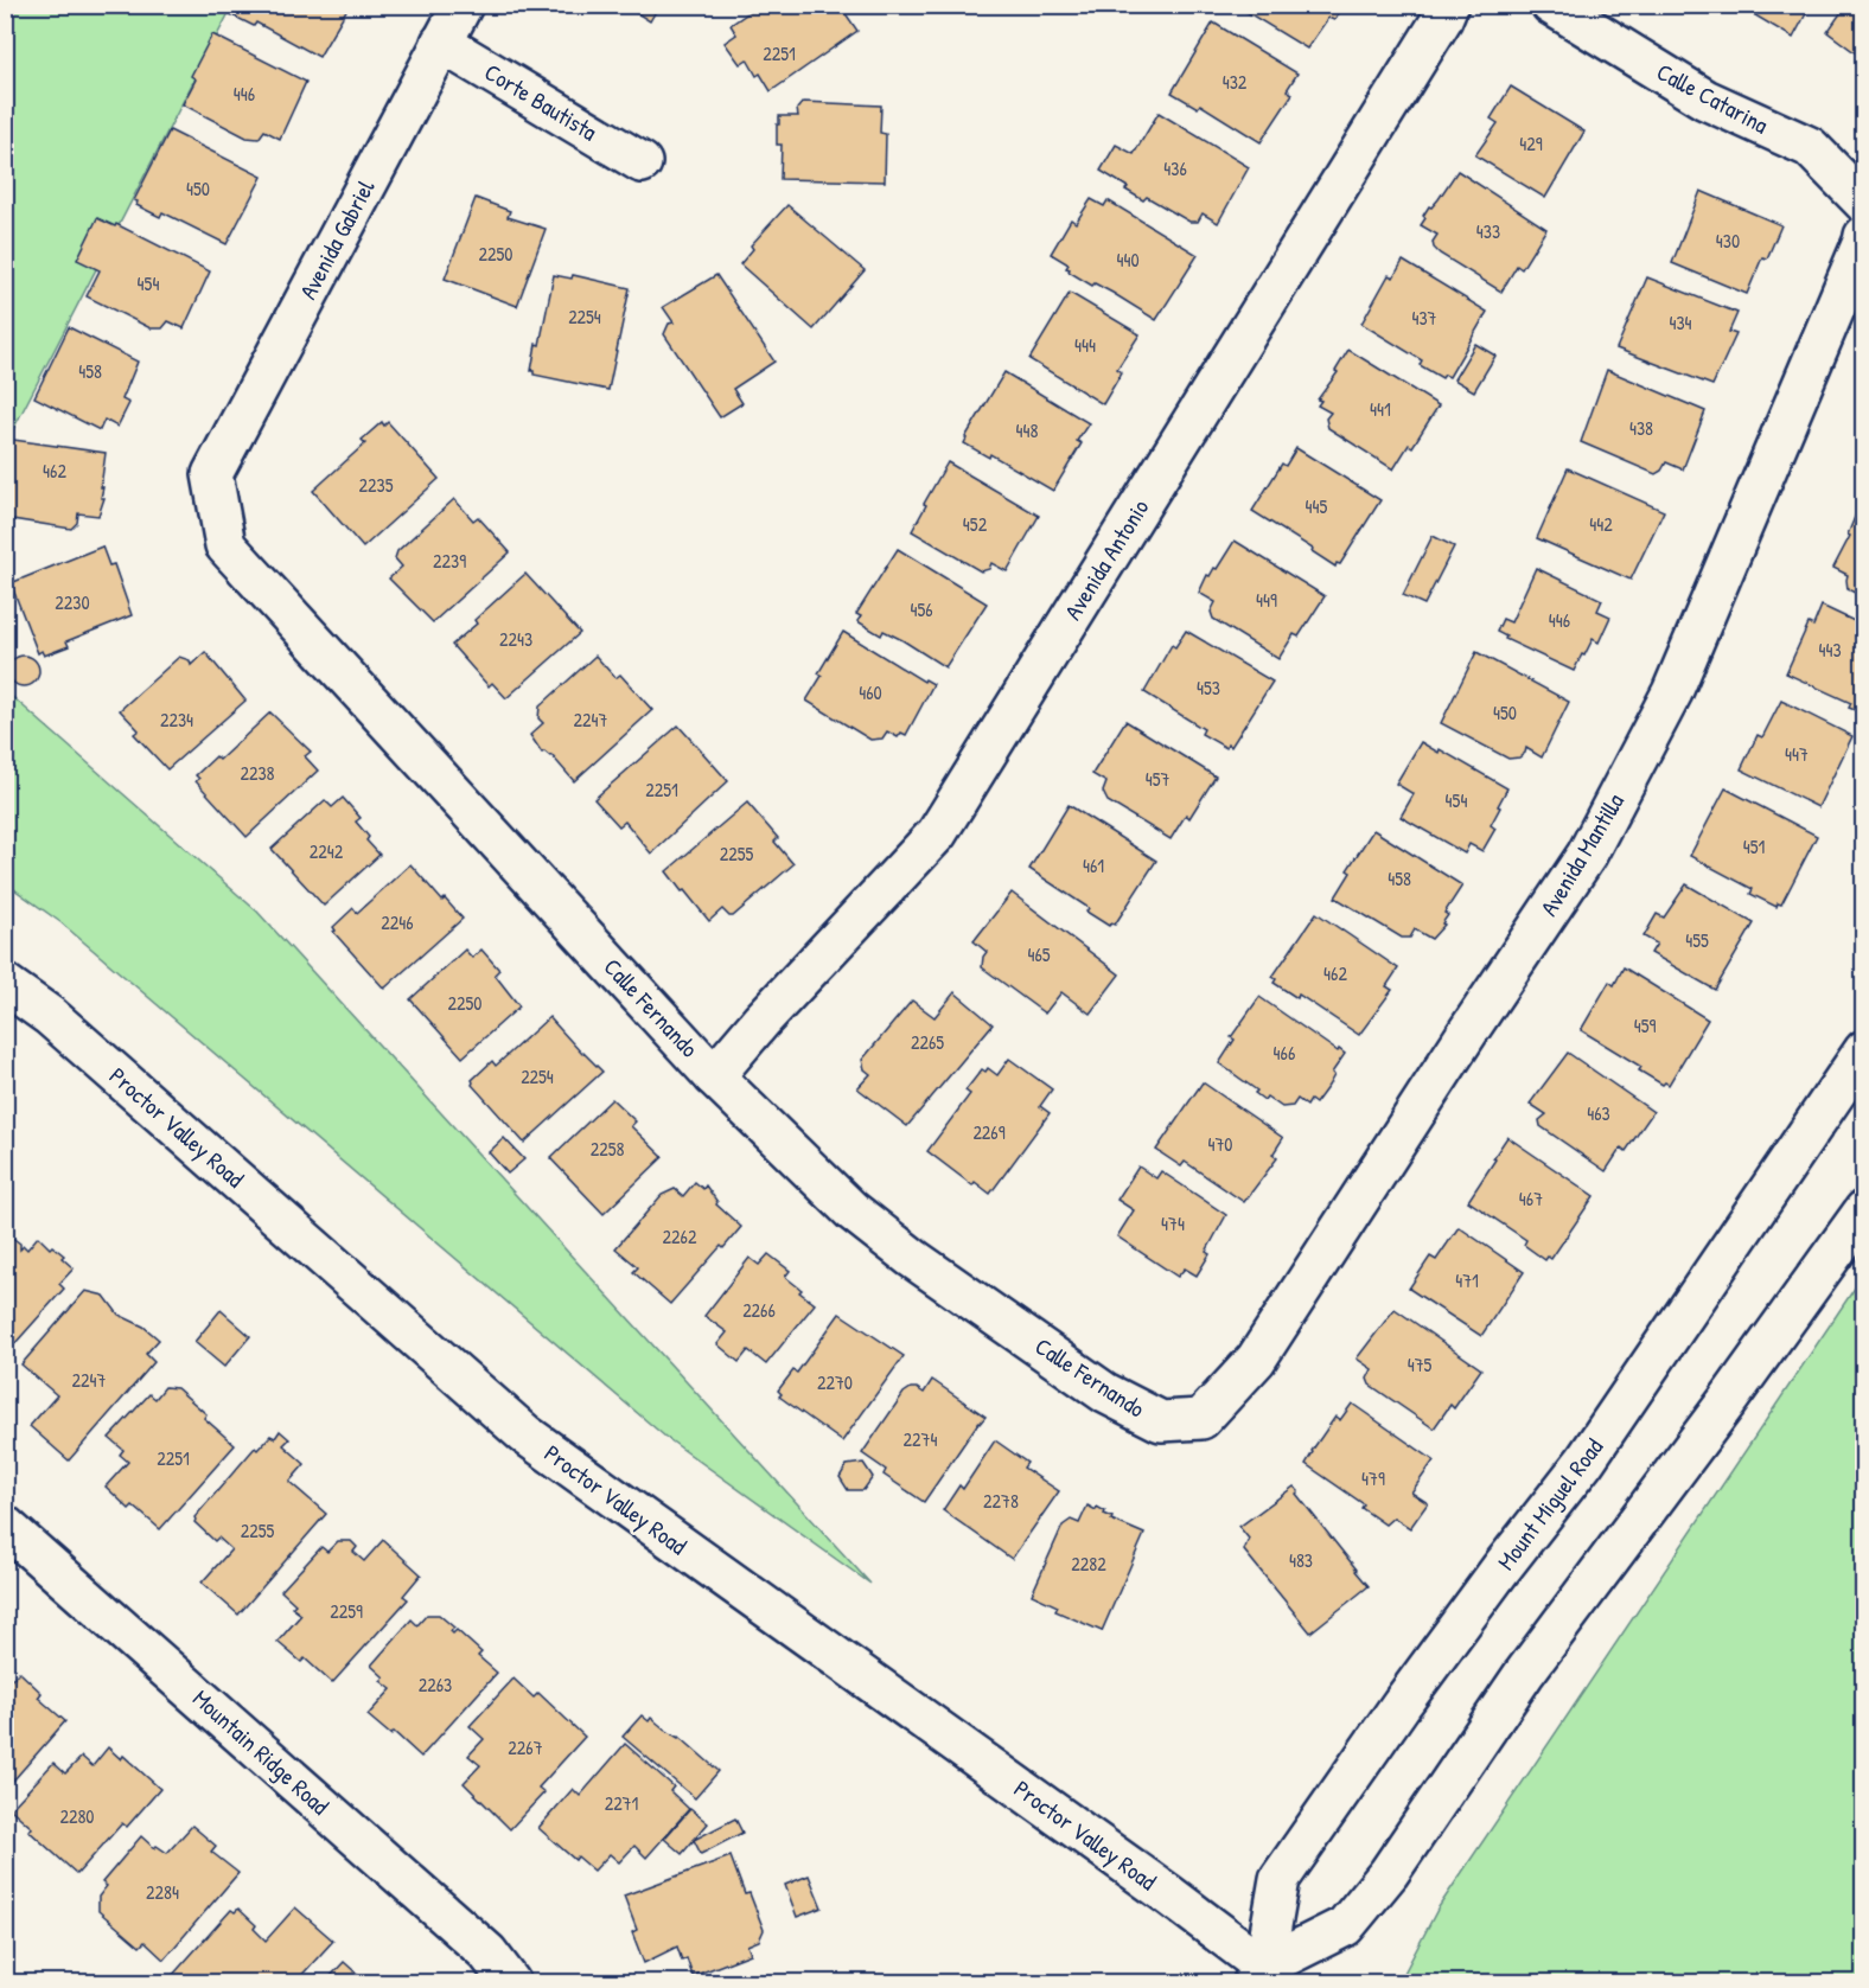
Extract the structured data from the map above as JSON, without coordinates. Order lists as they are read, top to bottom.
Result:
{
  "streets": {
    "street": [
      "Calle Catarina",
      "Corte Bautista",
      "Avenida Gabriel",
      "Avenida Antonio",
      "Avenida Mantilla",
      "Calle Fernando",
      "Proctor Valley Road",
      "Mount Miguel Road",
      "Mountain Ridge Road"
    ]
  },
  "crossings": [
    ["Corte Bautista", "Avenida Gabriel"],
    ["Avenida Gabriel", "Calle Fernando"],
    ["Avenida Antonio", "Calle Fernando"],
    ["Avenida Mantilla", "Calle Fernando"],
    ["Proctor Valley Road", "Mount Miguel Road"]
  ],
  "house_numbers": [
    "2251",
    "432",
    "446",
    "429",
    "436",
    "450",
    "433",
    "430",
    "2250",
    "440",
    "454",
    "2254",
    "437",
    "434",
    "444",
    "458",
    "441",
    "438",
    "448",
    "462",
    "2235",
    "445",
    "452",
    "442",
    "2239",
    "449",
    "2230",
    "456",
    "446",
    "2243",
    "443",
    "453",
    "460",
    "450",
    "2234",
    "2247",
    "447",
    "2238",
    "457",
    "2251",
    "454",
    "451",
    "2242",
    "2255",
    "461",
    "458",
    "2246",
    "455",
    "465",
    "462",
    "2250",
    "459",
    "2265",
    "466",
    "2254",
    "463",
    "2269",
    "470",
    "2258",
    "467",
    "474",
    "2262",
    "471",
    "2266",
    "475",
    "2247",
    "2270",
    "2274",
    "2251",
    "479",
    "2278",
    "2255",
    "483",
    "2282",
    "2259",
    "2263",
    "2267",
    "2271",
    "2280",
    "2284"
  ]
}
